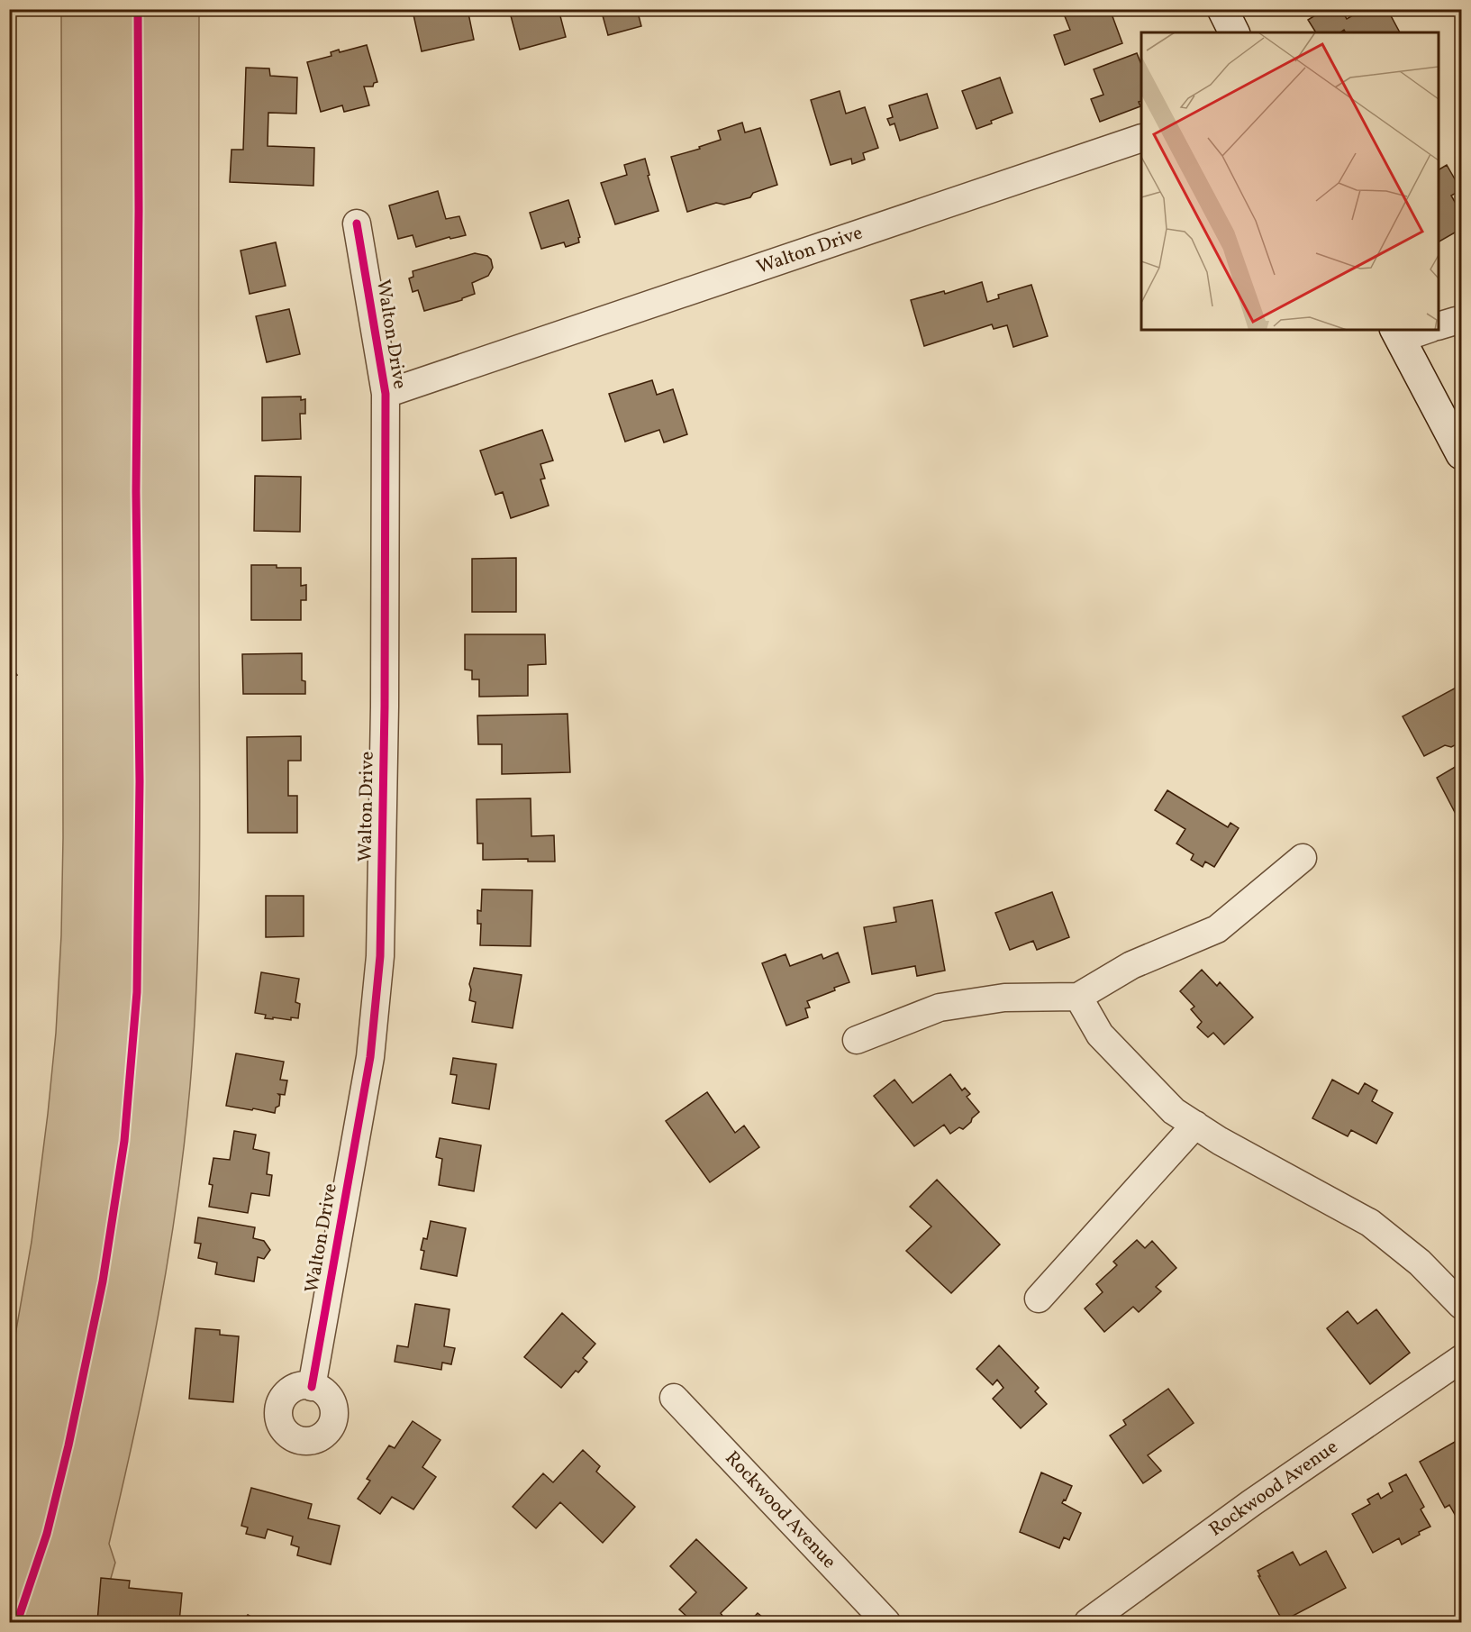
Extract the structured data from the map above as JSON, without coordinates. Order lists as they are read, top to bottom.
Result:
{
  "streets": {
    "street": ["Walton Drive", "Rockwood Avenue"]
  }
}
